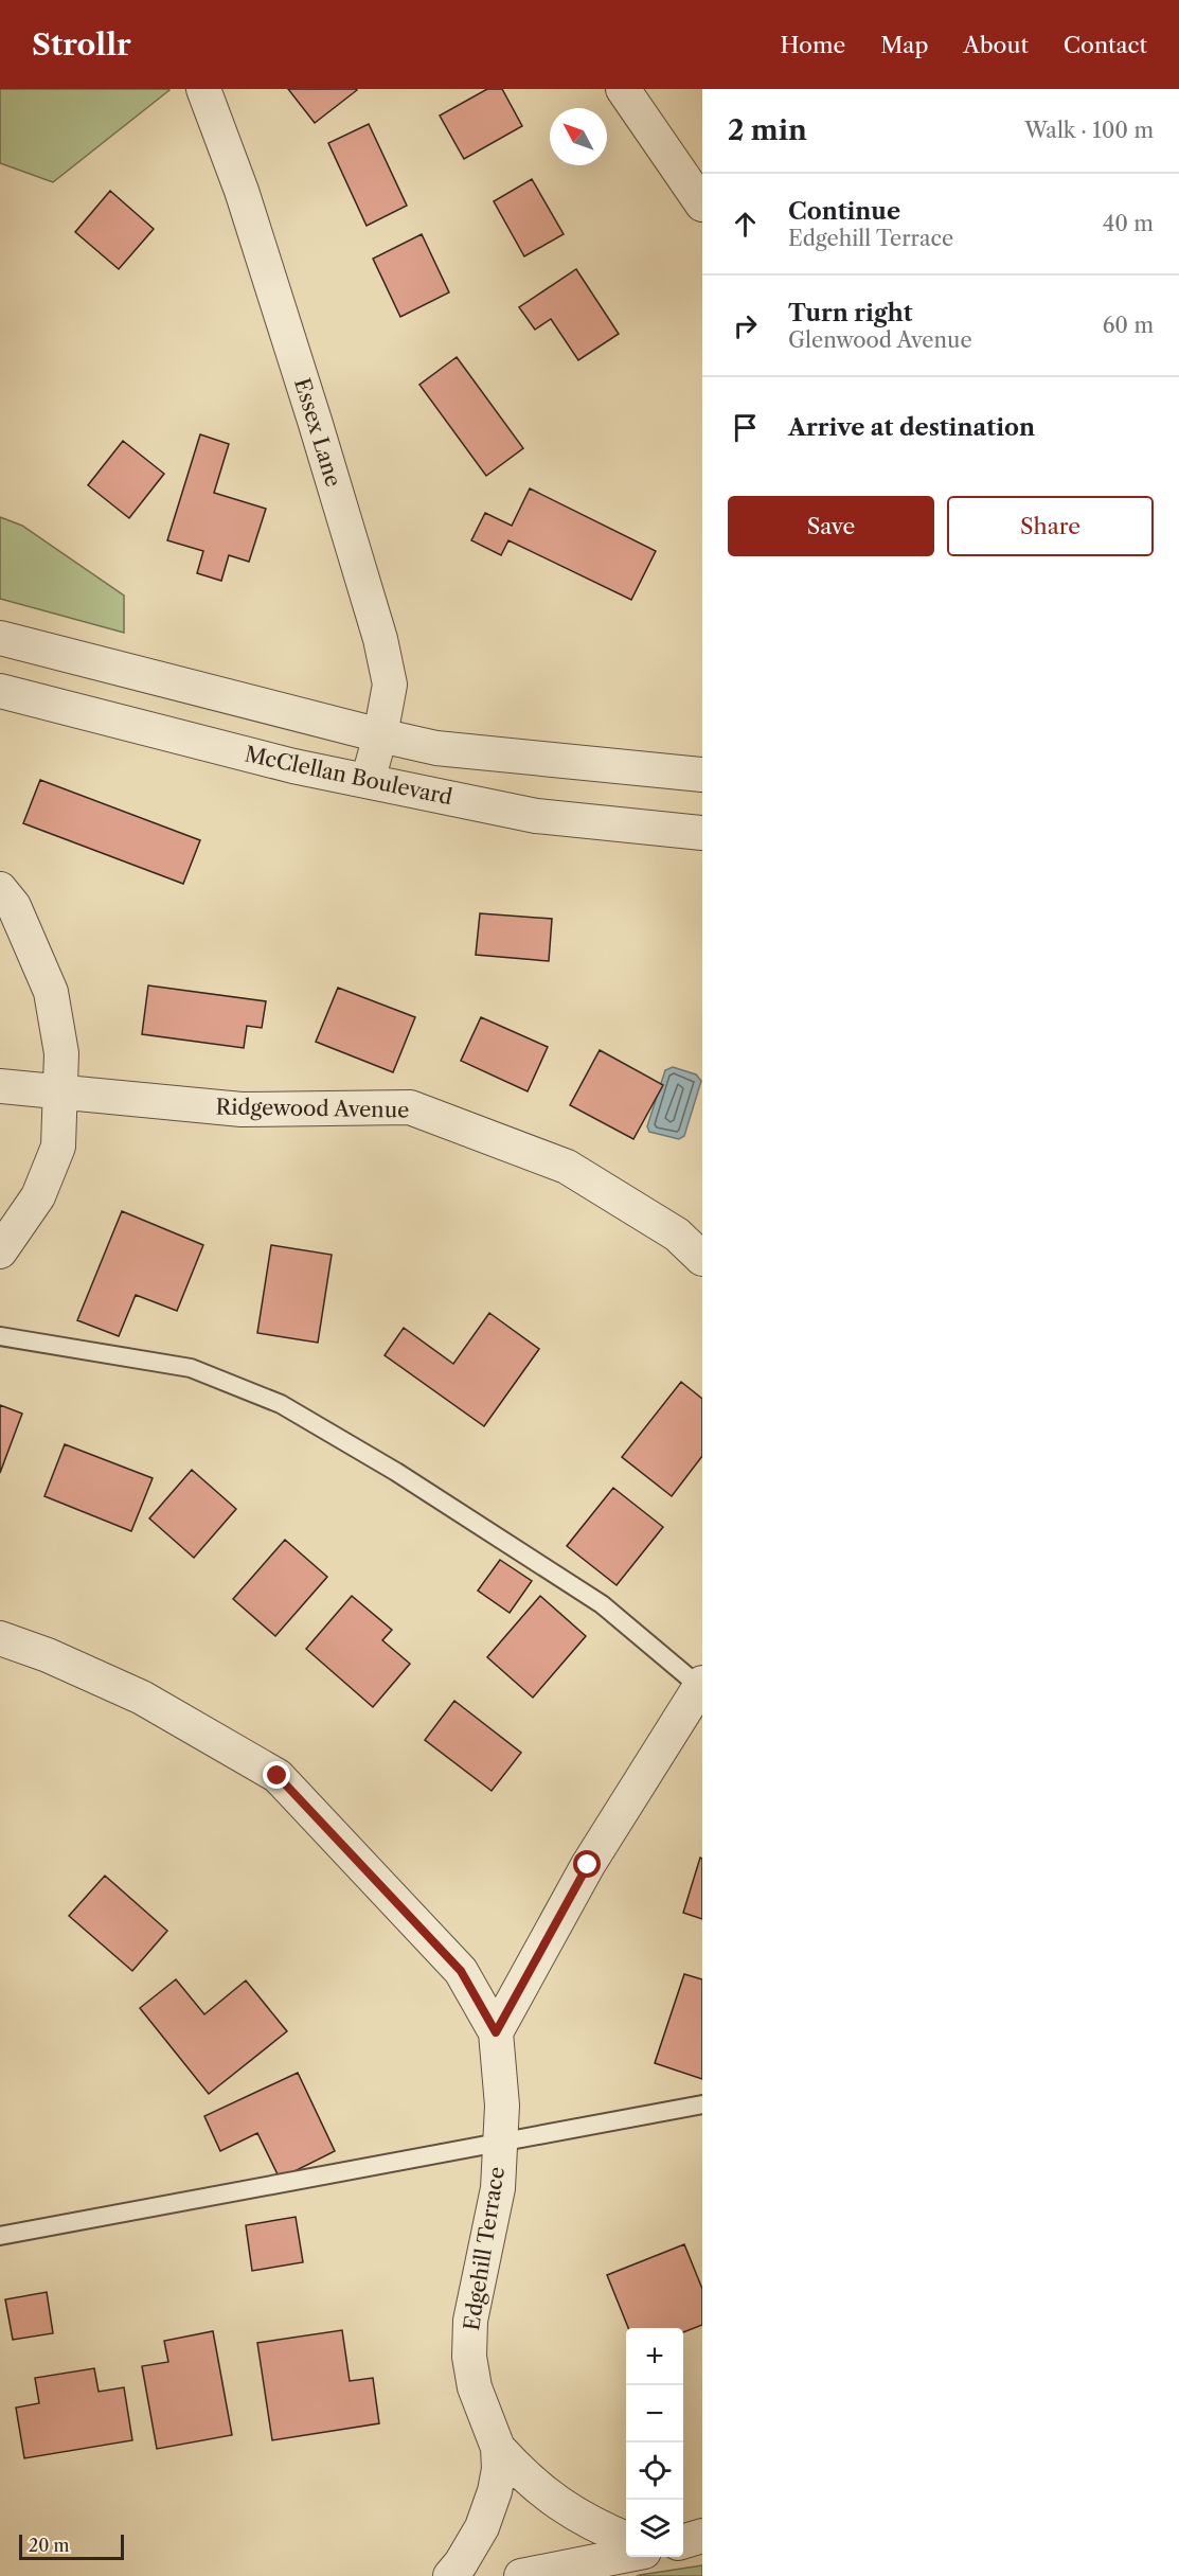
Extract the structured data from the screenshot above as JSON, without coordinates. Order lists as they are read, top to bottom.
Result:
{
  "streets": {
    "street": [
      "Essex Lane",
      "McClellan Boulevard",
      "Ridgewood Avenue",
      "Edgehill Terrace"
    ]
  },
  "crossings": [
    ["Essex Lane", "McClellan Boulevard"]
  ],
  "scale_bar": "20 m",
  "north": "top left",
  "page": {
    "header": "Strollr",
    "nav": [
      "Home",
      "Map",
      "About",
      "Contact"
    ],
    "heading": ["2 min", "Walk · 100 m"],
    "list": [
      ["Continue", "Edgehill Terrace", "40 m"],
      ["Turn right", "Glenwood Avenue", "60 m"],
      "Arrive at destination"
    ],
    "buttons": ["Save", "Share"],
    "map_buttons": ["+", "−"],
    "scale": "20 m"
  }
}
